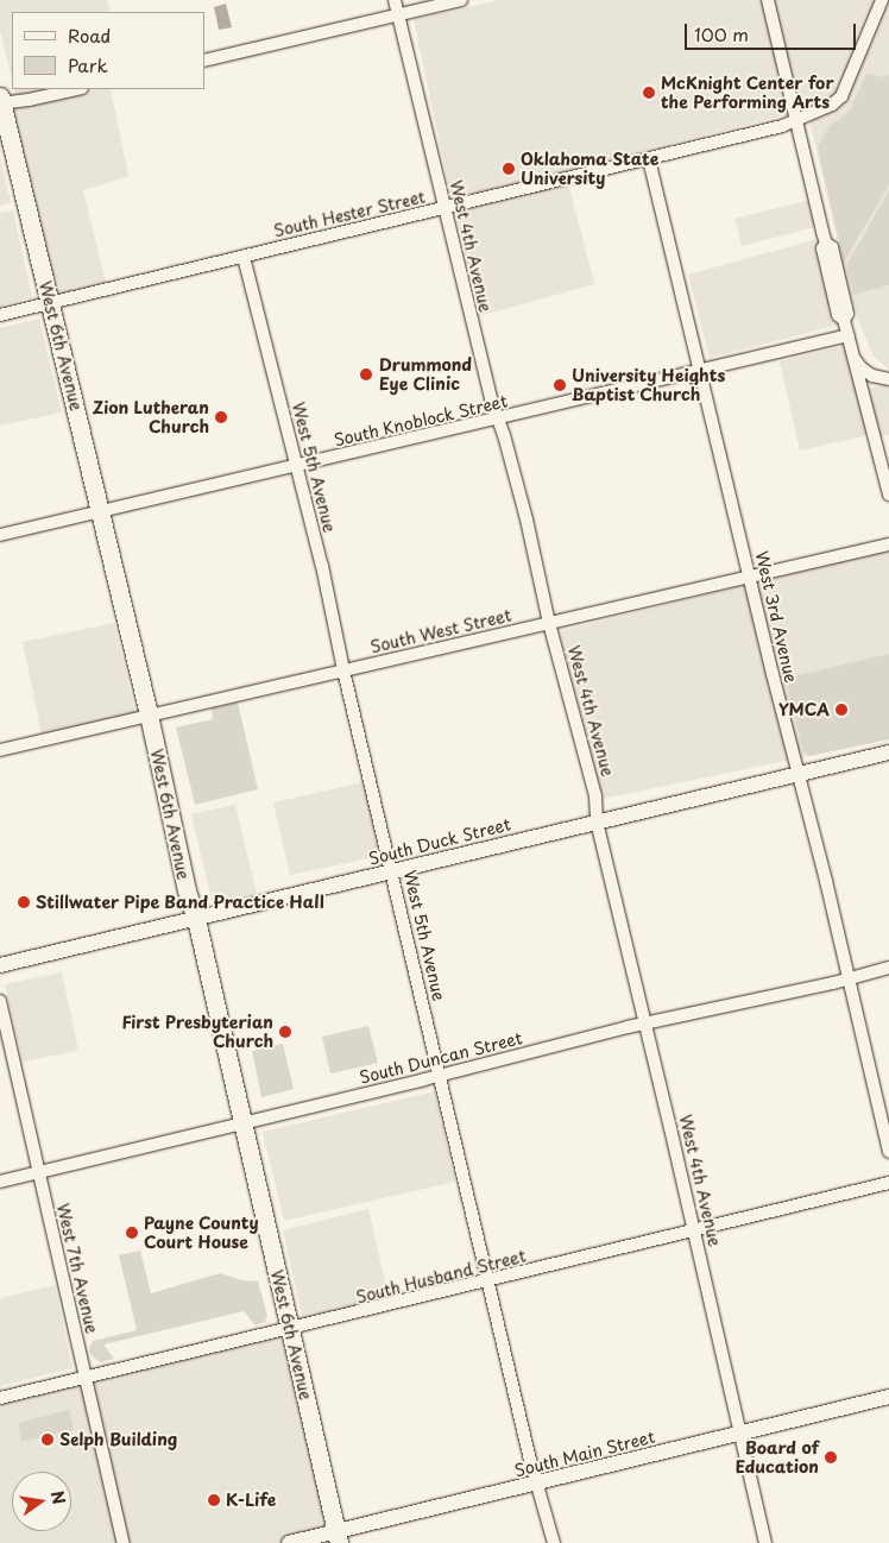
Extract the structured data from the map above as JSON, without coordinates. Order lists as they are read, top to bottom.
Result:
{
  "streets": {
    "highway": ["West 6th Avenue"],
    "main road": ["South Duck Street", "South Main Street"],
    "street": [
      "South Hester Street",
      "West 4th Avenue",
      "South Knoblock Street",
      "West 5th Avenue",
      "West 3rd Avenue",
      "South West Street",
      "South Duncan Street",
      "West 7th Avenue",
      "South Husband Street"
    ]
  },
  "crossings": [
    ["South Hester Street", "West 4th Avenue"],
    ["South Hester Street", "West 6th Avenue"],
    ["South Hester Street", "West 5th Avenue"],
    ["South Hester Street", "West 3rd Avenue"],
    ["West 4th Avenue", "South Knoblock Street"],
    ["West 4th Avenue", "South West Street"],
    ["West 4th Avenue", "South Duck Street"],
    ["West 4th Avenue", "South Duncan Street"],
    ["West 4th Avenue", "South Husband Street"],
    ["West 4th Avenue", "South Main Street"],
    ["West 6th Avenue", "South Knoblock Street"],
    ["West 6th Avenue", "South West Street"],
    ["West 6th Avenue", "South Duck Street"],
    ["West 6th Avenue", "South Duncan Street"],
    ["West 6th Avenue", "South Husband Street"],
    ["West 6th Avenue", "South Main Street"],
    ["South Knoblock Street", "West 5th Avenue"],
    ["South Knoblock Street", "West 3rd Avenue"],
    ["West 5th Avenue", "South West Street"],
    ["West 5th Avenue", "South Duck Street"],
    ["West 5th Avenue", "South Duncan Street"],
    ["West 5th Avenue", "South Husband Street"],
    ["West 5th Avenue", "South Main Street"],
    ["West 3rd Avenue", "South West Street"],
    ["West 3rd Avenue", "South Duck Street"],
    ["West 3rd Avenue", "South Duncan Street"],
    ["South Duncan Street", "West 7th Avenue"],
    ["West 7th Avenue", "South Husband Street"]
  ],
  "places": [
    "McKnight Center for the Performing Arts",
    "Oklahoma State University",
    "Drummond Eye Clinic",
    "University Heights Baptist Church",
    "Zion Lutheran Church",
    "YMCA",
    "Stillwater Pipe Band Practice Hall",
    "First Presbyterian Church",
    "Payne County Court House",
    "Selph Building",
    "Board of Education",
    "K-Life"
  ],
  "legend": ["Road", "Park"],
  "scale_bar": "100 m",
  "north": "right"
}
